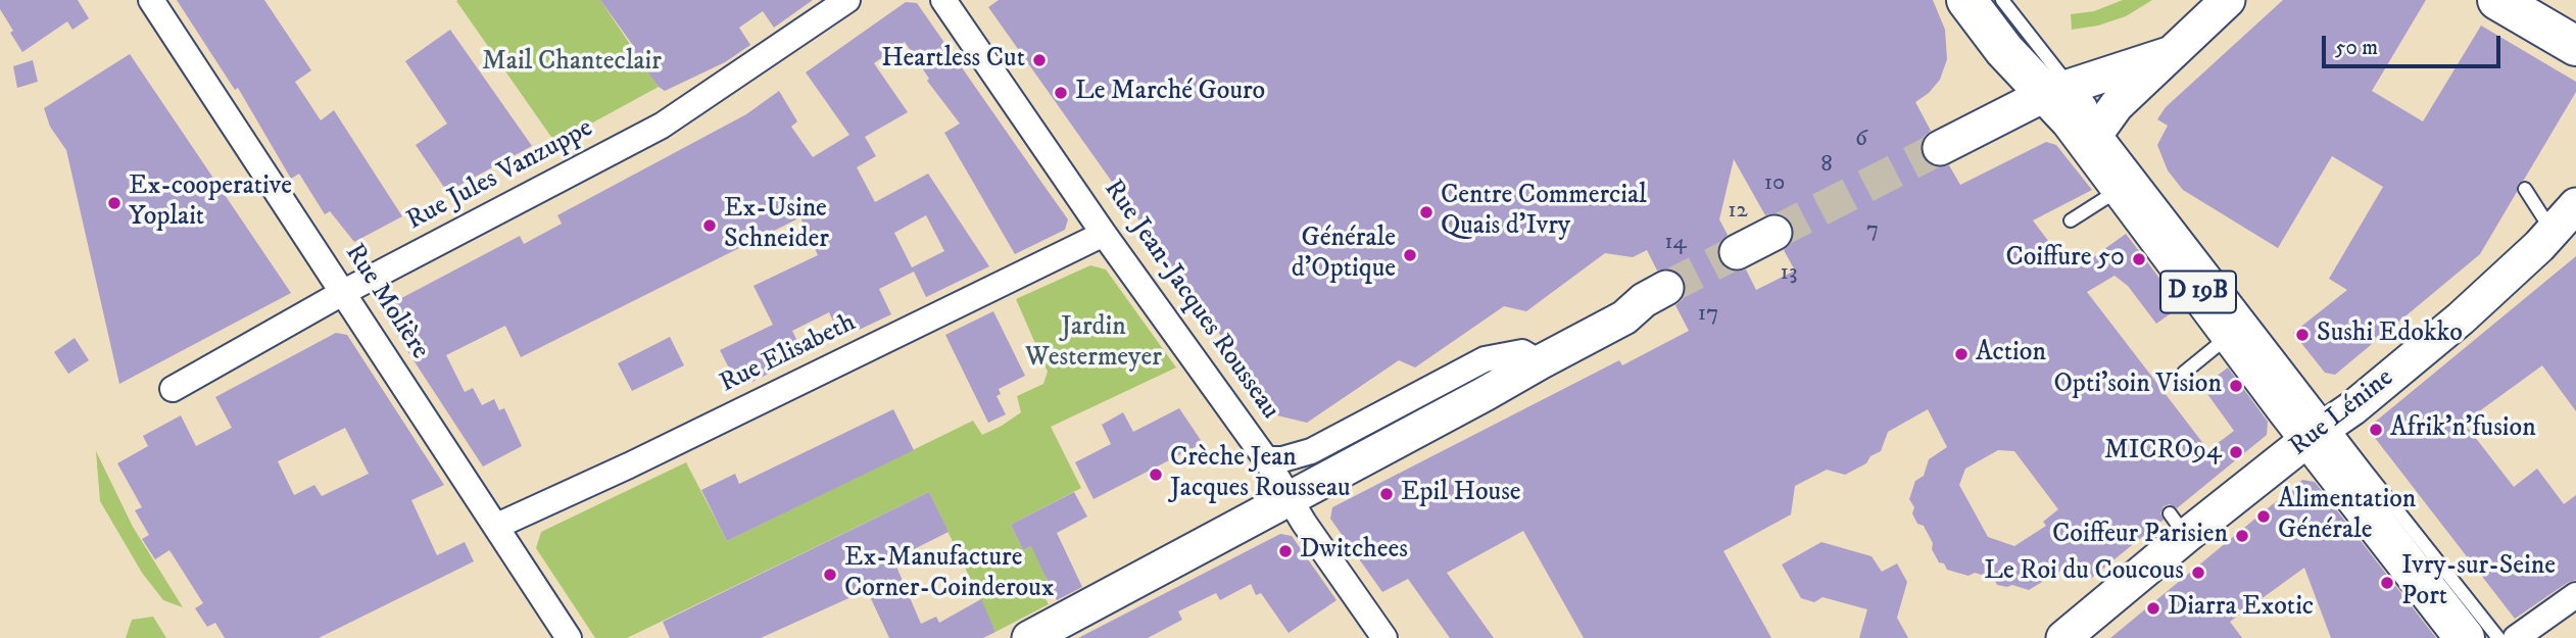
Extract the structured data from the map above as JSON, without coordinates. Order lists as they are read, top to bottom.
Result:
{
  "streets": {
    "main road": ["D 19B", "Rue Lénine"],
    "street": [
      "Rue Jules Vanzuppe",
      "Rue Jean-Jacques Rousseau",
      "Rue Molière",
      "Rue Elisabeth"
    ]
  },
  "crossings": [
    ["Rue Jules Vanzuppe", "Rue Molière"],
    ["D 19B", "Rue Lénine"],
    ["Rue Jean-Jacques Rousseau", "Rue Elisabeth"],
    ["Rue Molière", "Rue Elisabeth"]
  ],
  "parks": ["Mail Chanteclair", "Jardin Westermeyer"],
  "places": [
    "Heartless Cut",
    "Le Marché Gouro",
    "Ex-cooperative Yoplait",
    "Centre Commercial Quais d'Ivry",
    "Ex-Usine Schneider",
    "Générale d'Optique",
    "Coiffure 50",
    "Sushi Edokko",
    "Action",
    "Opti'soin Vision",
    "Afrik'n'fusion",
    "MICRO94",
    "Crèche Jean Jacques Rousseau",
    "Epil House",
    "Alimentation Générale",
    "Coiffeur Parisien",
    "Dwitchees",
    "Le Roi du Coucous",
    "Ex-Manufacture Corner-Coinderoux",
    "Ivry-sur-Seine Port",
    "Diarra Exotic"
  ],
  "house_numbers": [
    "6",
    "8",
    "10",
    "12",
    "7",
    "14",
    "13",
    "17"
  ],
  "scale_bar": "50 m"
}
